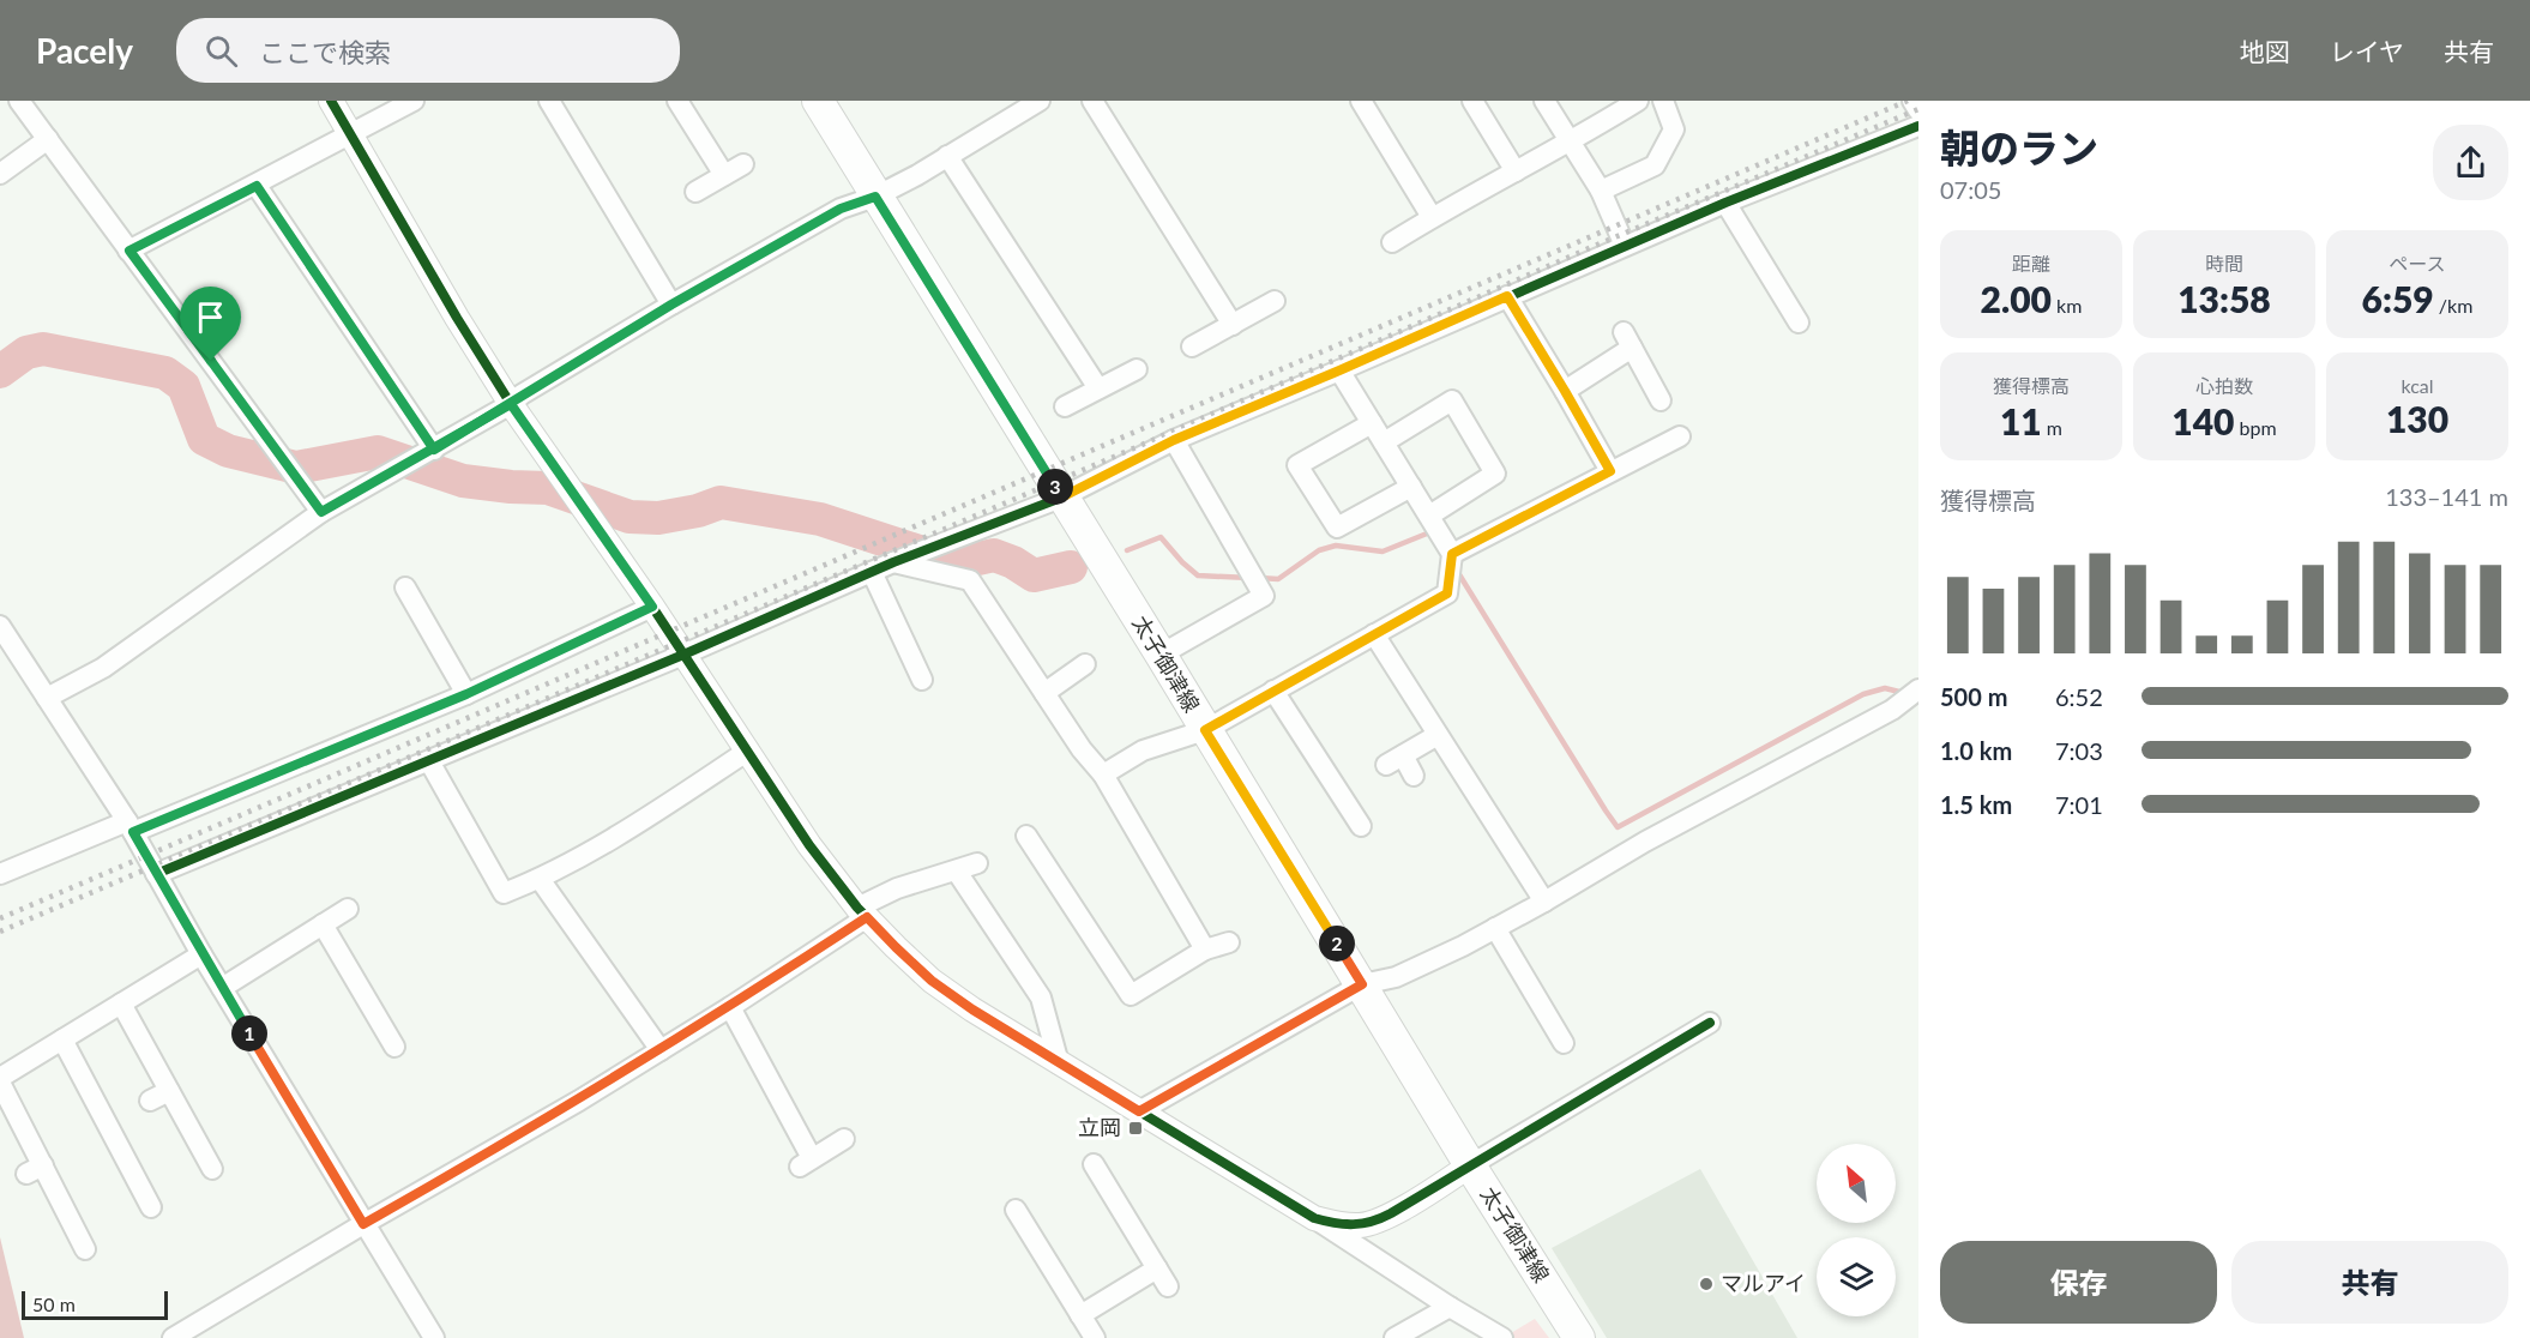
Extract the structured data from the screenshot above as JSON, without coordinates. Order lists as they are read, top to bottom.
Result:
{
  "streets": {
    "main road": ["太子御津線"]
  },
  "places": {
    "transit": ["立岡"],
    "other": ["マルアイ"]
  },
  "scale_bar": "50 m",
  "north": "top left",
  "page": {
    "header": "Pacely",
    "search": "ここで検索",
    "nav": ["地図", "レイヤ", "共有"],
    "heading": ["朝のラン", "07:05"],
    "stats": [
      ["距離", "2.00 km"],
      ["時間", "13:58"],
      ["ペース", "6:59 /km"],
      ["獲得標高", "11 m"],
      ["心拍数", "140 bpm"],
      ["kcal", "130"]
    ],
    "chart": ["獲得標高", "133–141 m"],
    "pins": ["3", "2", "1"],
    "list": [
      {
        "name": "500 m",
        "note": "6:52"
      },
      {
        "name": "1.0 km",
        "note": "7:03"
      },
      {
        "name": "1.5 km",
        "note": "7:01"
      }
    ],
    "buttons": ["保存", "共有"],
    "scale": "50 m"
  }
}
